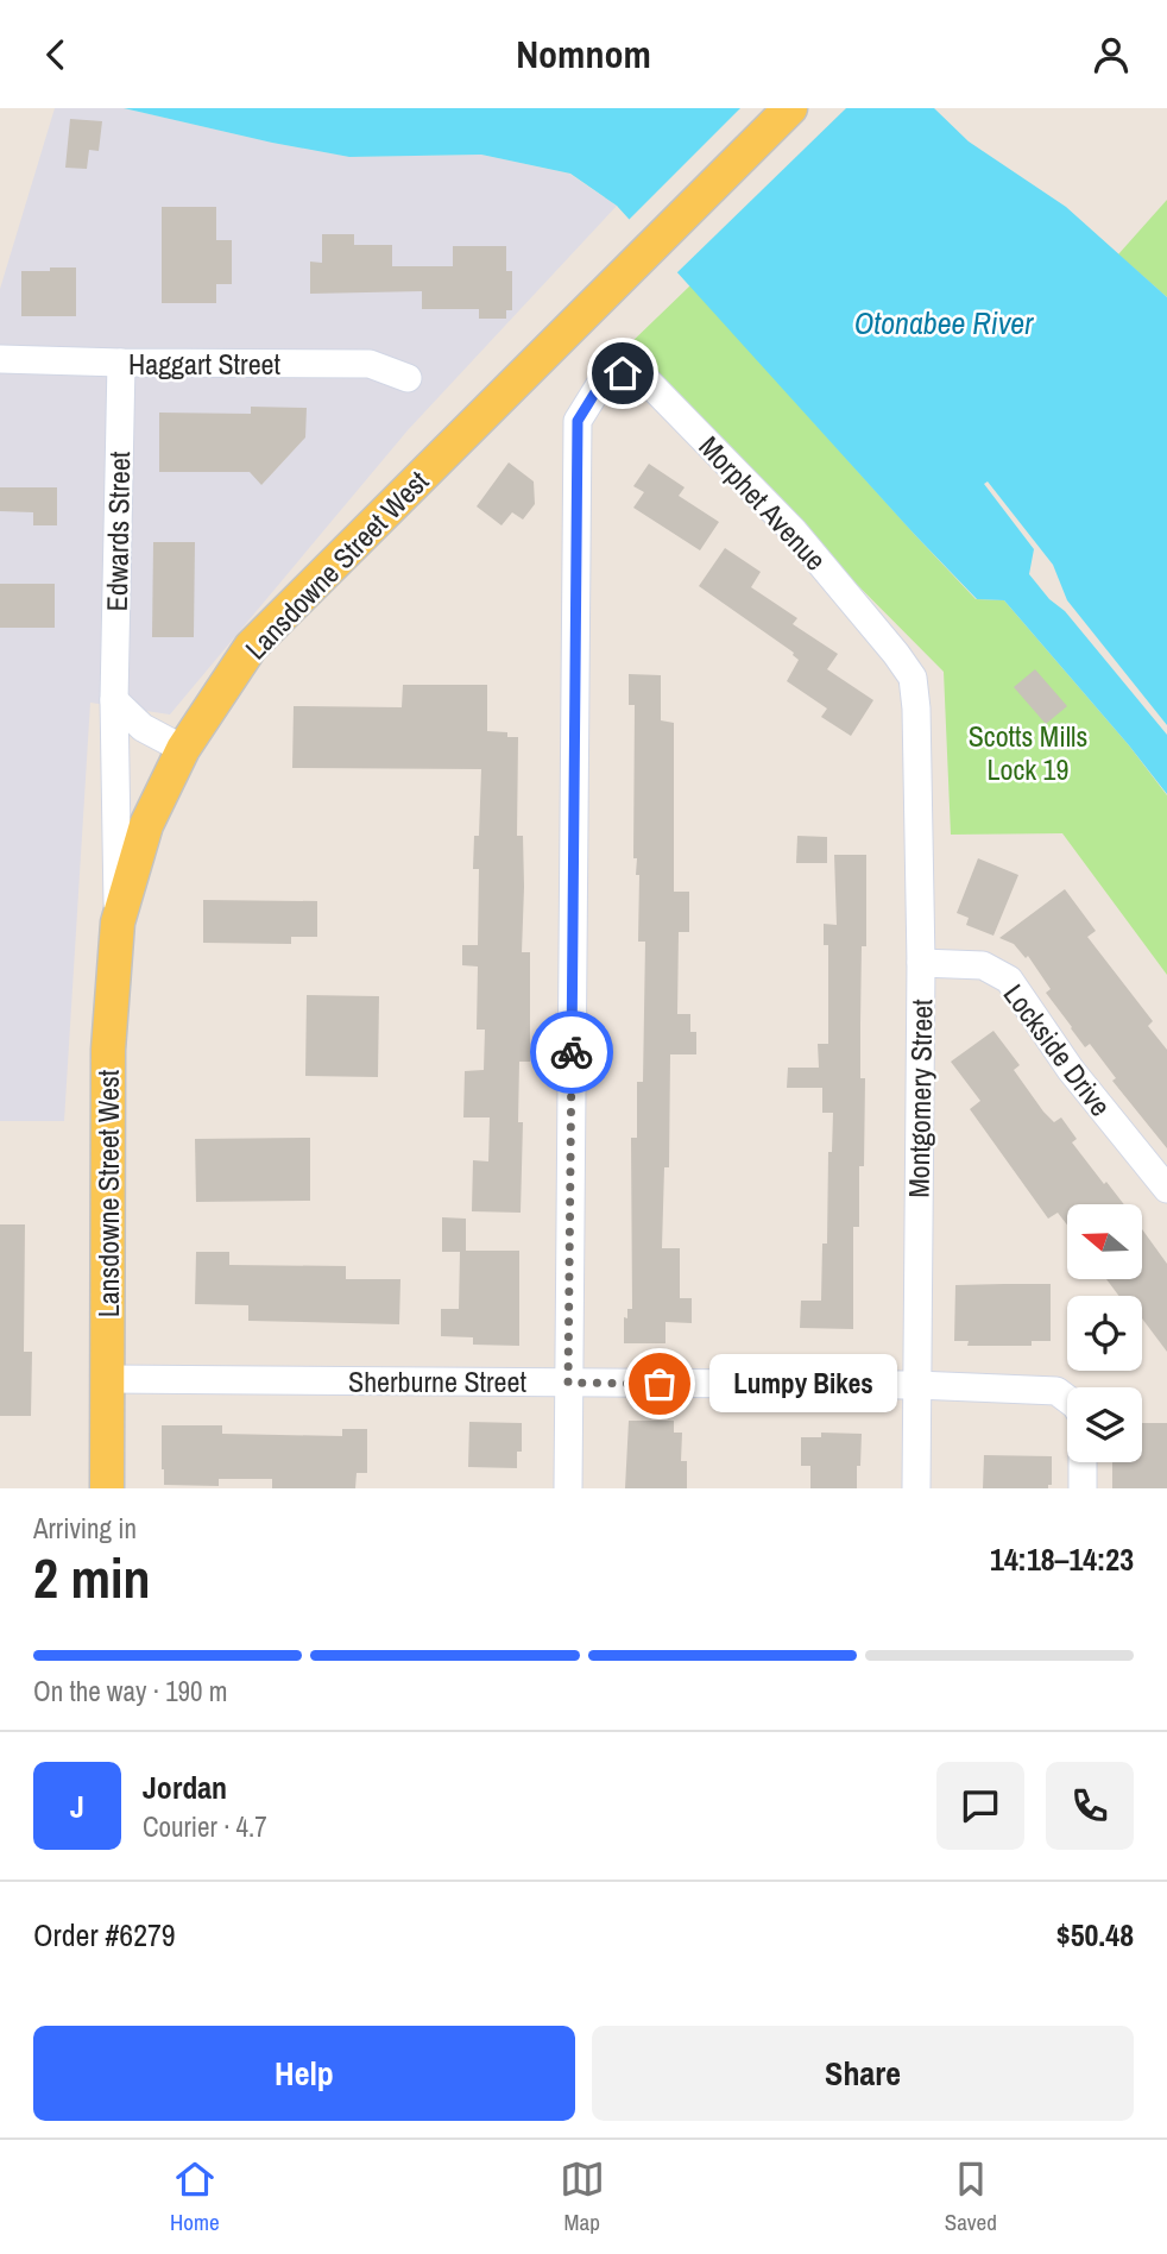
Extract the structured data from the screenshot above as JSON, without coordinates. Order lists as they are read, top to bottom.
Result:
{
  "streets": {
    "main road": ["Lansdowne Street West"],
    "street": [
      "Haggart Street",
      "Morphet Avenue",
      "Edwards Street",
      "Lockside Drive",
      "Montgomery Street",
      "Sherburne Street"
    ]
  },
  "crossings": [
    ["Haggart Street", "Edwards Street"],
    ["Morphet Avenue", "Montgomery Street"],
    ["Morphet Avenue", "Sherburne Street"],
    ["Edwards Street", "Lansdowne Street West"],
    ["Lansdowne Street West", "Sherburne Street"],
    ["Lockside Drive", "Montgomery Street"],
    ["Montgomery Street", "Sherburne Street"]
  ],
  "water": ["Otonabee River"],
  "parks": ["Scotts Mills Lock 19"],
  "places": ["Lumpy Bikes"],
  "north": "left",
  "page": {
    "header": "Nomnom",
    "bubble": "Lumpy Bikes",
    "heading": ["2 min", "Arriving in", "14:18–14:23"],
    "panel": [
      "Jordan",
      "Courier · 4.7",
      "Order #6279",
      "$50.48"
    ],
    "bar": "On the way · 190 m",
    "round": "J",
    "buttons": ["Help", "Share"],
    "tabs": ["Home", "Map", "Saved"]
  }
}
